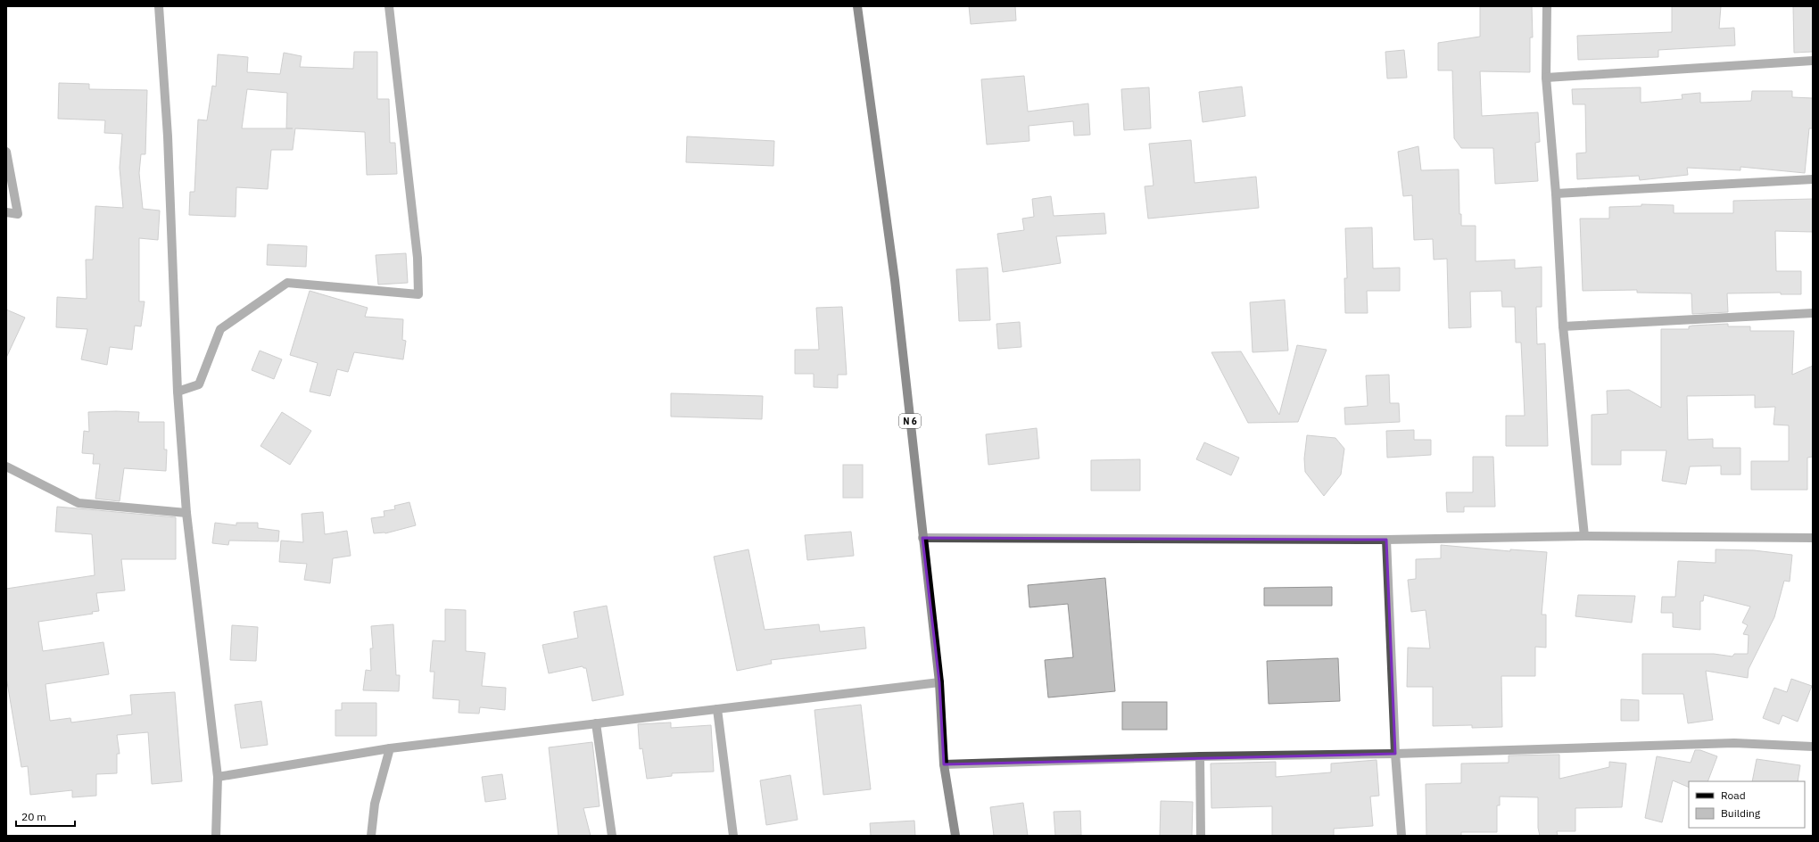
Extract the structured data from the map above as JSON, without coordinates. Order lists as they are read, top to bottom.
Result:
{
  "streets": {
    "main road": ["N 6"]
  },
  "legend": ["Road", "Building"],
  "scale_bar": "20 m"
}
